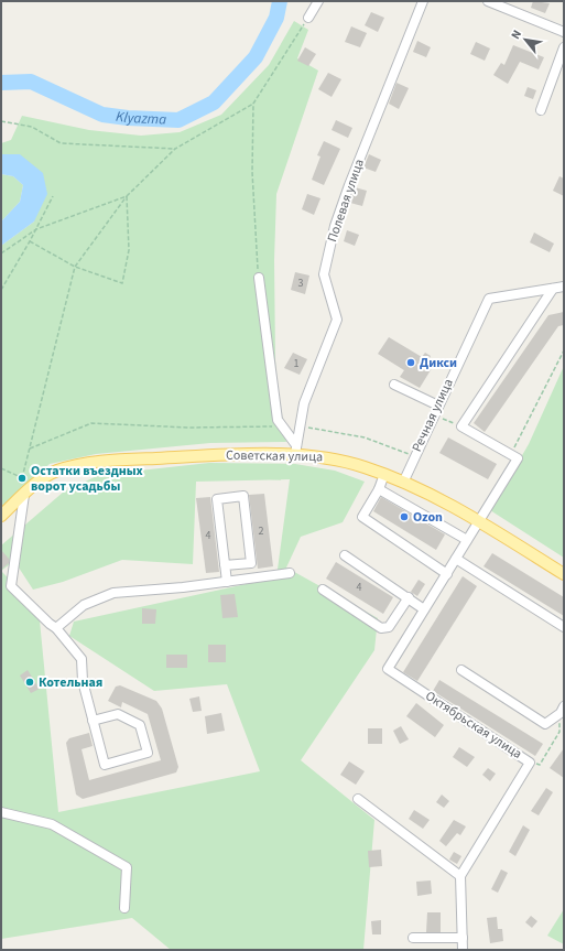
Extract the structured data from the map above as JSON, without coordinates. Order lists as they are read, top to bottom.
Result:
{
  "streets": {
    "main road": ["Советская улица"],
    "street": ["Полевая улица", "Речная улица", "Октябрьская улица"]
  },
  "crossings": [
    ["Полевая улица", "Советская улица"],
    ["Речная улица", "Советская улица"],
    ["Советская улица", "Октябрьская улица"]
  ],
  "water": ["Klyazma"],
  "places": [
    "Дикси",
    "Остатки въездных ворот усадьбы",
    "Ozon",
    "Котельная"
  ],
  "house_numbers": [
    "3",
    "1",
    "2",
    "4",
    "4"
  ],
  "north": "top left"
}
